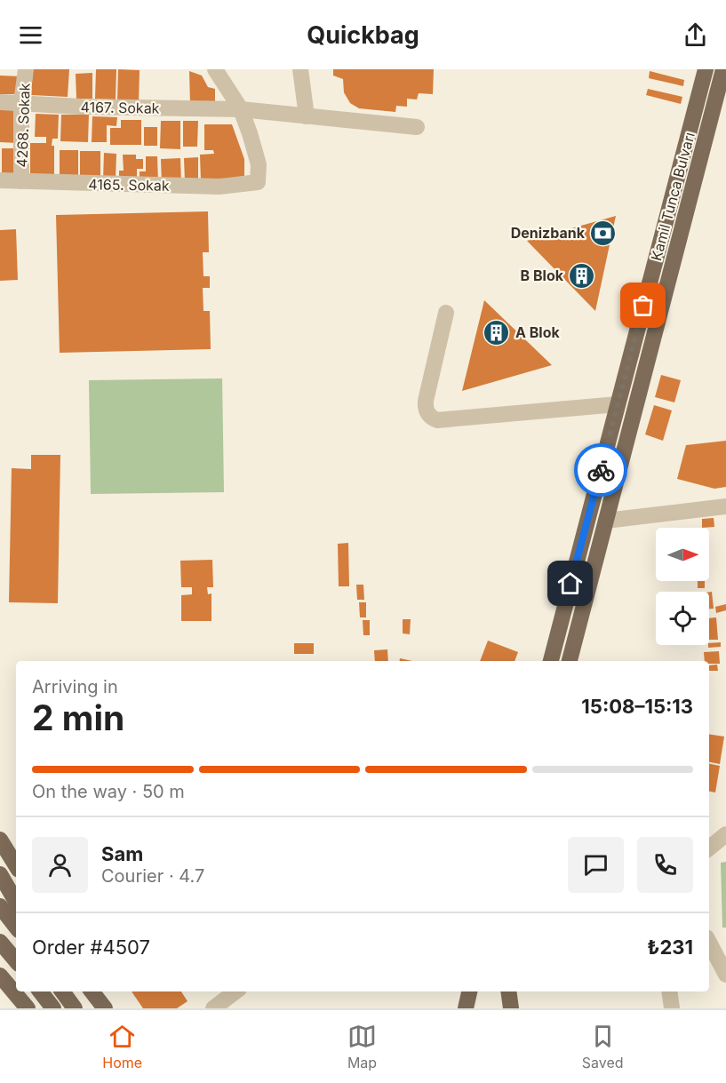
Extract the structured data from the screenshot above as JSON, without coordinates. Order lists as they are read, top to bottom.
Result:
{
  "streets": {
    "main road": ["Kamil Tunca Bulvarı"],
    "street": ["4167. Sokak", "4268. Sokak", "4165. Sokak"]
  },
  "crossings": [
    ["4167. Sokak", "4268. Sokak"],
    ["4167. Sokak", "4165. Sokak"],
    ["4268. Sokak", "4165. Sokak"]
  ],
  "places": {
    "bank": ["Denizbank"],
    "building": ["B Blok", "A Blok"]
  },
  "north": "right",
  "page": {
    "header": "Quickbag",
    "heading": ["2 min", "Arriving in", "15:08–15:13"],
    "panel": [
      "Sam",
      "Courier · 4.7",
      "Order #4507",
      "₺231"
    ],
    "bar": "On the way · 50 m",
    "tabs": ["Home", "Map", "Saved"]
  }
}
